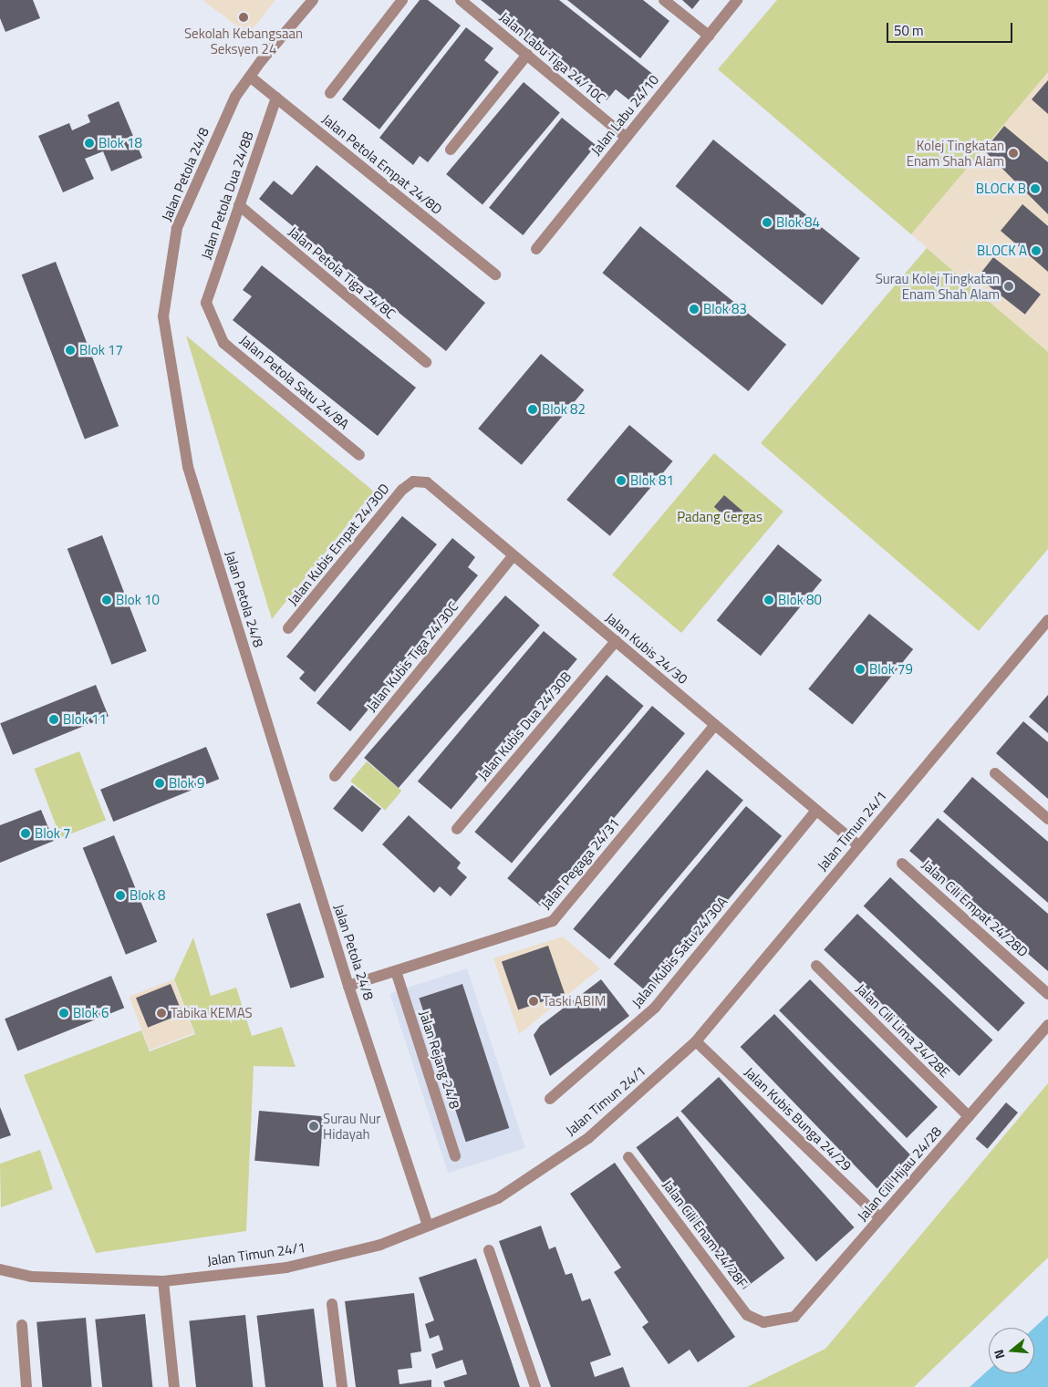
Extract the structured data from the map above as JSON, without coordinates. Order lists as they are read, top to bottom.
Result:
{
  "streets": {
    "street": [
      "Jalan Labu Tiga 24/10C",
      "Jalan Labu 24/10",
      "Jalan Petola Empat 24/8D",
      "Jalan Petola 24/8",
      "Jalan Petola Dua 24/8B",
      "Jalan Petola Tiga 24/8C",
      "Jalan Petola Satu 24/8A",
      "Jalan Kubis Empat 24/30D",
      "Jalan Kubis 24/30",
      "Jalan Kubis Tiga 24/30C",
      "Jalan Kubis Dua 24/30B",
      "Jalan Timun 24/1",
      "Jalan Pegaga 24/31",
      "Jalan Cili Empat 24/28D",
      "Jalan Kubis Satu 24/30A",
      "Jalan Cili Lima 24/28E",
      "Jalan Rejang 24/8",
      "Jalan Kubis Bunga 24/29",
      "Jalan Cili Hijau 24/28",
      "Jalan Cili Enam 24/28F"
    ]
  },
  "crossings": [
    ["Jalan Labu Tiga 24/10C", "Jalan Labu 24/10"],
    ["Jalan Petola Empat 24/8D", "Jalan Petola 24/8"],
    ["Jalan Petola Empat 24/8D", "Jalan Petola Dua 24/8B"],
    ["Jalan Petola 24/8", "Jalan Timun 24/1"],
    ["Jalan Petola 24/8", "Jalan Pegaga 24/31"],
    ["Jalan Petola Dua 24/8B", "Jalan Petola Tiga 24/8C"],
    ["Jalan Petola Dua 24/8B", "Jalan Petola Satu 24/8A"],
    ["Jalan Kubis Empat 24/30D", "Jalan Kubis 24/30"],
    ["Jalan Kubis 24/30", "Jalan Kubis Tiga 24/30C"],
    ["Jalan Kubis 24/30", "Jalan Kubis Dua 24/30B"],
    ["Jalan Kubis 24/30", "Jalan Timun 24/1"],
    ["Jalan Kubis 24/30", "Jalan Pegaga 24/31"],
    ["Jalan Kubis 24/30", "Jalan Kubis Satu 24/30A"],
    ["Jalan Timun 24/1", "Jalan Kubis Bunga 24/29"],
    ["Jalan Pegaga 24/31", "Jalan Rejang 24/8"],
    ["Jalan Cili Lima 24/28E", "Jalan Cili Hijau 24/28"],
    ["Jalan Kubis Bunga 24/29", "Jalan Cili Hijau 24/28"],
    ["Jalan Cili Hijau 24/28", "Jalan Cili Enam 24/28F"]
  ],
  "parks": ["Padang Cergas"],
  "places": [
    "Sekolah Kebangsaan Seksyen 24",
    "Blok 18",
    "Kolej Tingkatan Enam Shah Alam",
    "BLOCK B",
    "Blok 84",
    "BLOCK A",
    "Surau Kolej Tingkatan Enam Shah Alam",
    "Blok 83",
    "Blok 17",
    "Blok 82",
    "Blok 81",
    "Blok 10",
    "Blok 80",
    "Blok 79",
    "Blok 11",
    "Blok 9",
    "Blok 7",
    "Blok 8",
    "Taski ABIM",
    "Blok 6",
    "Tabika KEMAS",
    "Surau Nur Hidayah"
  ],
  "scale_bar": "50 m",
  "north": "left"
}
